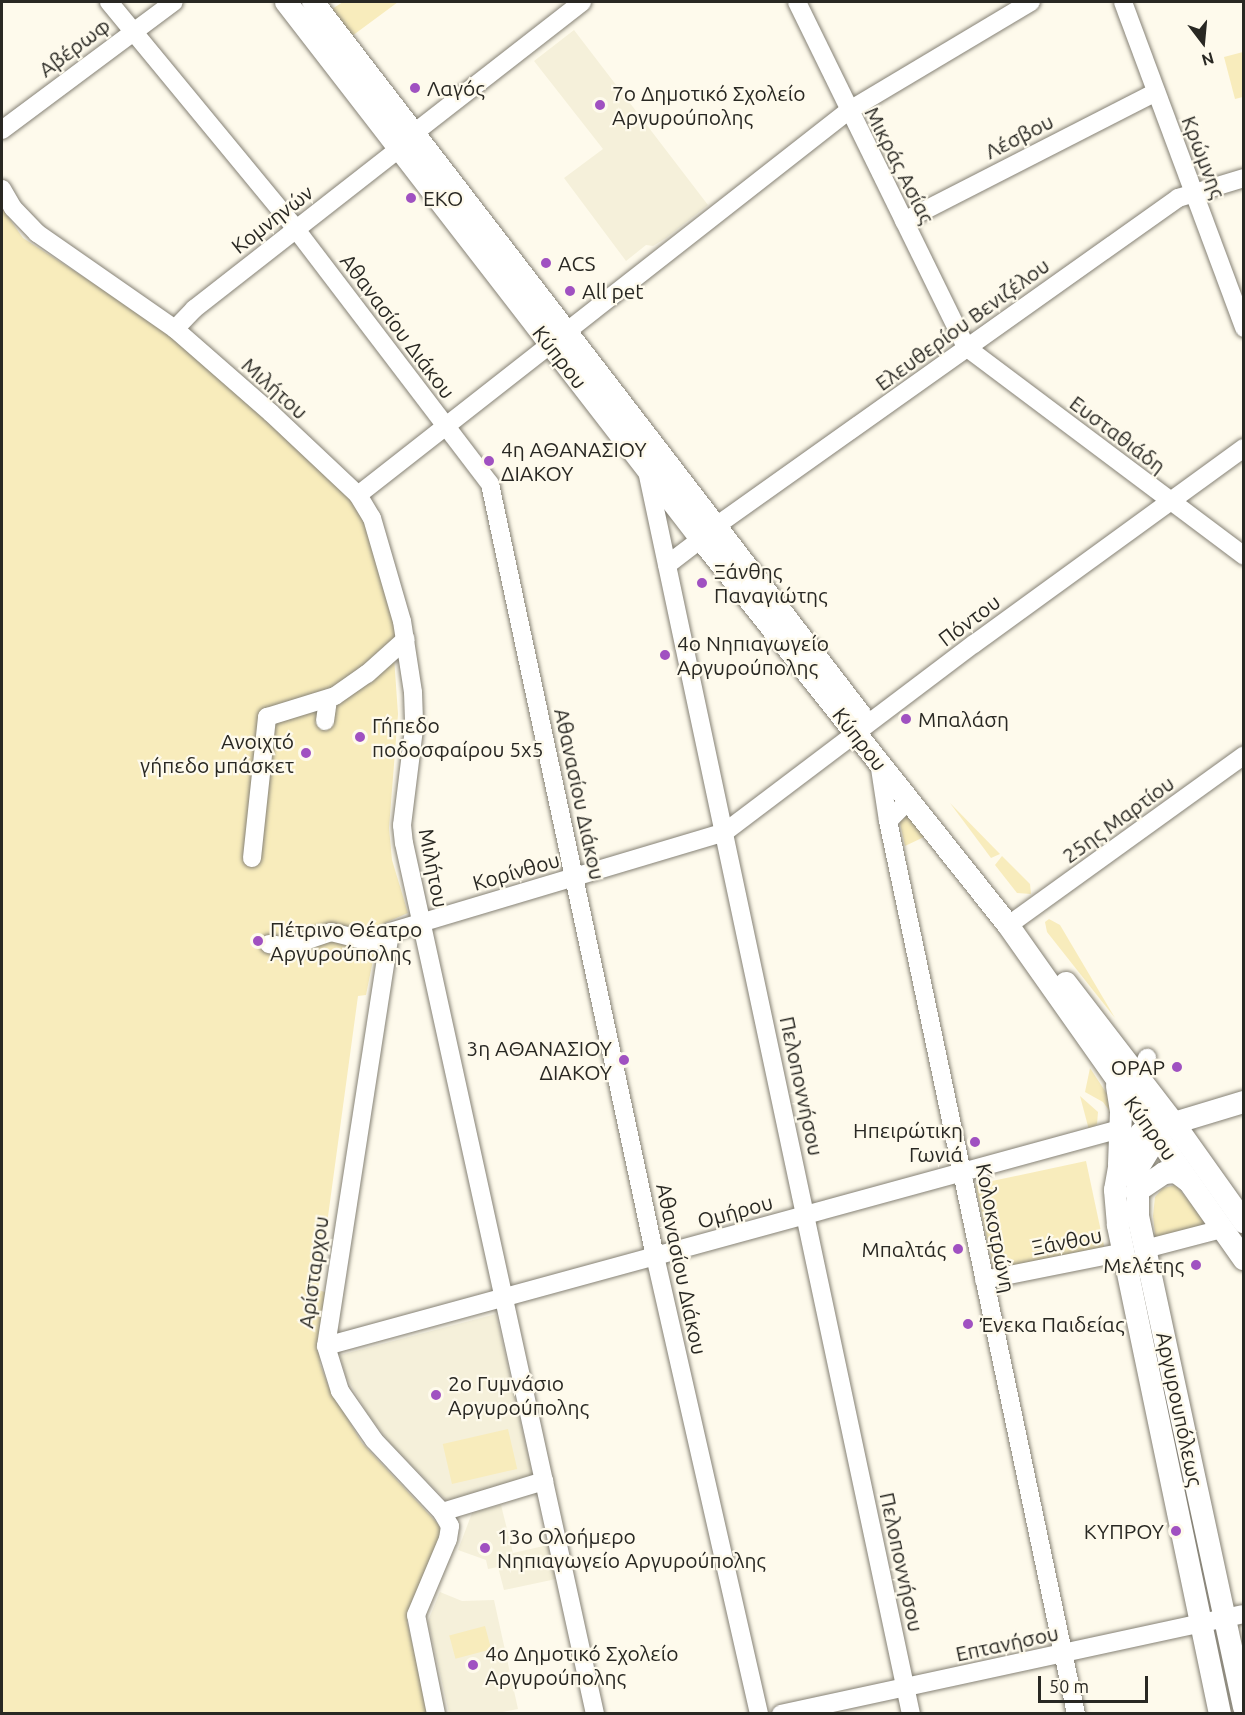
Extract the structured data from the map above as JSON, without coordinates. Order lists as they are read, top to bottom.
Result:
{
  "streets": {
    "main road": ["Κύπρου", "Αργυρουπόλεως"],
    "street": [
      "Αβέρωφ",
      "Λέσβου",
      "Κρώμνης",
      "Μικράς Ασίας",
      "Κομνηνών",
      "Ελευθερίου Βενιζέλου",
      "Αθανασίου Διάκου",
      "Μιλήτου",
      "Ευσταθιάδη",
      "Πόντου",
      "25ης Μαρτίου",
      "Κορίνθου",
      "Πελοποννήσου",
      "Ομήρου",
      "Κολοκοτρώνη",
      "Ξάνθου",
      "Αρίσταρχου",
      "Επτανήσου"
    ]
  },
  "crossings": [
    ["Αβέρωφ", "Αθανασίου Διάκου"],
    ["Λέσβου", "Κρώμνης"],
    ["Λέσβου", "Μικράς Ασίας"],
    ["Κρώμνης", "Ελευθερίου Βενιζέλου"],
    ["Μικράς Ασίας", "Ελευθερίου Βενιζέλου"],
    ["Μικράς Ασίας", "Ευσταθιάδη"],
    ["Κομνηνών", "Αθανασίου Διάκου"],
    ["Κομνηνών", "Κύπρου"],
    ["Κομνηνών", "Μιλήτου"],
    ["Ελευθερίου Βενιζέλου", "Κύπρου"],
    ["Ελευθερίου Βενιζέλου", "Ευσταθιάδη"],
    ["Ελευθερίου Βενιζέλου", "Πελοποννήσου"],
    ["Αθανασίου Διάκου", "Κορίνθου"],
    ["Αθανασίου Διάκου", "Ομήρου"],
    ["Κύπρου", "Πόντου"],
    ["Κύπρου", "25ης Μαρτίου"],
    ["Κύπρου", "Πελοποννήσου"],
    ["Κύπρου", "Κολοκοτρώνη"],
    ["Κύπρου", "Ξάνθου"],
    ["Κύπρου", "Αργυρουπόλεως"],
    ["Μιλήτου", "Κορίνθου"],
    ["Μιλήτου", "Ομήρου"],
    ["Ευσταθιάδη", "Πόντου"],
    ["Πόντου", "Κορίνθου"],
    ["Πόντου", "Πελοποννήσου"],
    ["Κορίνθου", "Πελοποννήσου"],
    ["Πελοποννήσου", "Ομήρου"],
    ["Πελοποννήσου", "Επτανήσου"],
    ["Ομήρου", "Κολοκοτρώνη"],
    ["Ομήρου", "Αρίσταρχου"],
    ["Κολοκοτρώνη", "Ξάνθου"],
    ["Κολοκοτρώνη", "Επτανήσου"],
    ["Ξάνθου", "Αργυρουπόλεως"],
    ["Αργυρουπόλεως", "Επτανήσου"]
  ],
  "places": [
    "Λαγός",
    "7ο Δημοτικό Σχολείο Αργυρούπολης",
    "EKO",
    "ACS",
    "All pet",
    "4η ΑΘΑΝΑΣΙΟΥ ΔΙΑΚΟΥ",
    "Ξάνθης Παναγιώτης",
    "4ο Νηπιαγωγείο Αργυρούπολης",
    "Μπαλάση",
    "Γήπεδο ποδοσφαίρου 5x5",
    "Ανοιχτό γήπεδο μπάσκετ",
    "Πέτρινο Θέατρο Αργυρούπολης",
    "3η ΑΘΑΝΑΣΙΟΥ ΔΙΑΚΟΥ",
    "OPAP",
    "Ηπειρώτικη Γωνιά",
    "Μπαλτάς",
    "Μελέτης",
    "Ένεκα Παιδείας",
    "2ο Γυμνάσιο Αργυρούπολης",
    "ΚΥΠΡΟΥ",
    "13ο Ολοήμερο Νηπιαγωγείο Αργυρούπολης",
    "4ο Δημοτικό Σχολείο Αργυρούπολης"
  ],
  "scale_bar": "50 m",
  "north": "bottom"
}
